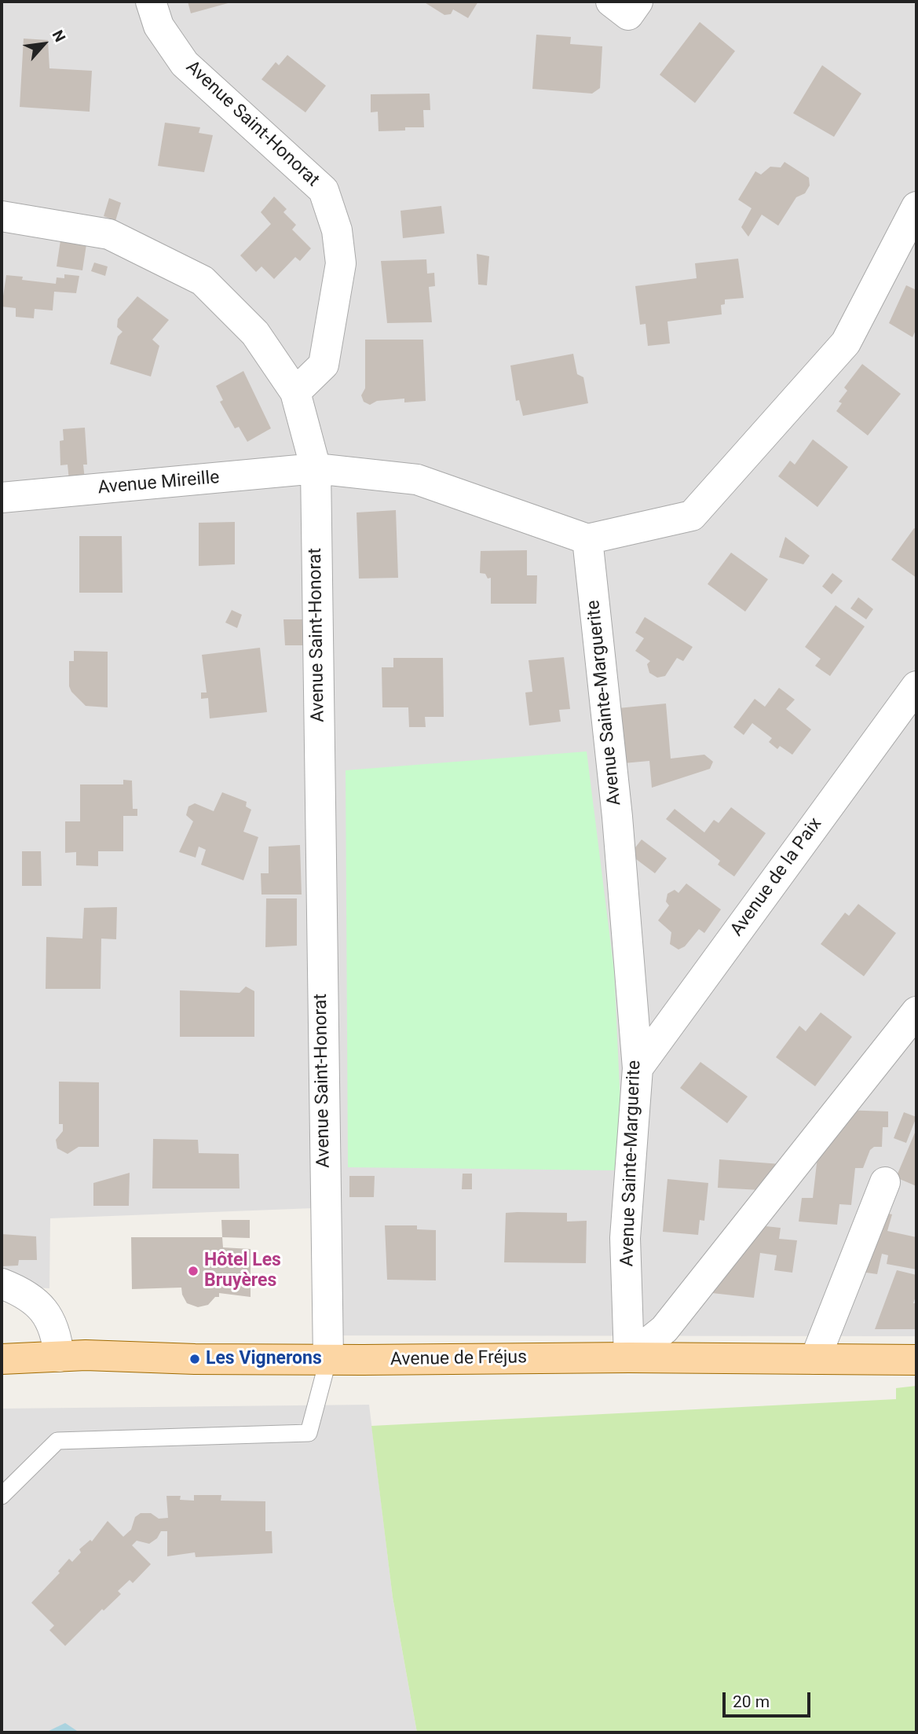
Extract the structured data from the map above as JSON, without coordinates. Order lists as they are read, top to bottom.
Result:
{
  "streets": {
    "main road": ["Avenue de Fréjus"],
    "street": [
      "Avenue Saint-Honorat",
      "Avenue Mireille",
      "Avenue Sainte-Marguerite",
      "Avenue de la Paix"
    ]
  },
  "crossings": [
    ["Avenue Saint-Honorat", "Avenue Mireille"],
    ["Avenue Saint-Honorat", "Avenue de Fréjus"],
    ["Avenue Mireille", "Avenue Sainte-Marguerite"],
    ["Avenue Sainte-Marguerite", "Avenue de la Paix"],
    ["Avenue Sainte-Marguerite", "Avenue de Fréjus"]
  ],
  "places": ["Hôtel Les Bruyères", "Les Vignerons"],
  "scale_bar": "20 m",
  "north": "top right"
}
